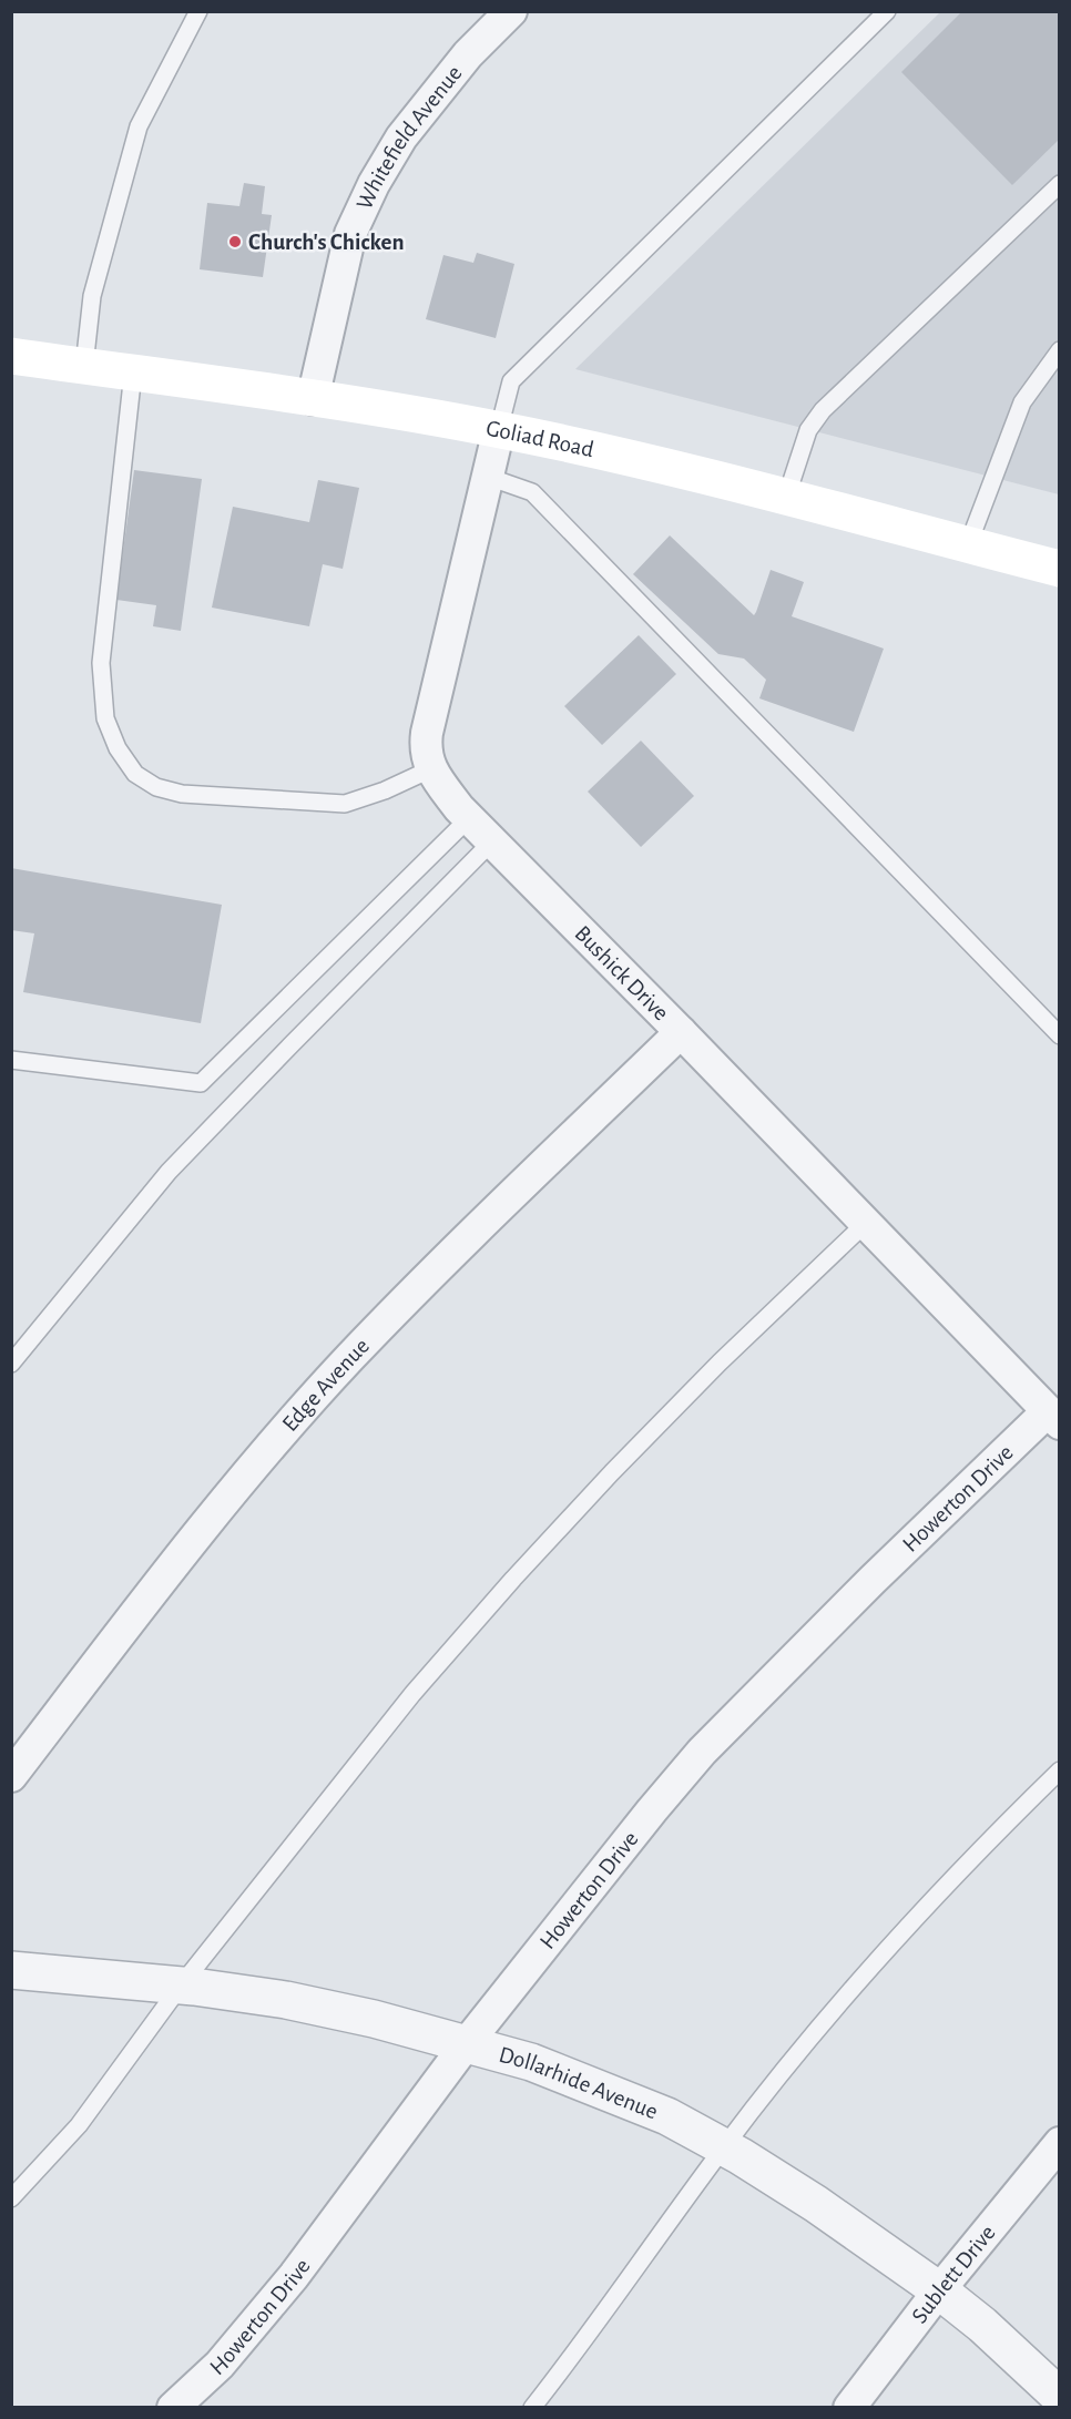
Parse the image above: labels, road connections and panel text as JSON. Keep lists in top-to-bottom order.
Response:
{
  "streets": {
    "main road": ["Goliad Road"],
    "street": [
      "Whitefield Avenue",
      "Bushick Drive",
      "Edge Avenue",
      "Howerton Drive",
      "Dollarhide Avenue",
      "Sublett Drive"
    ]
  },
  "crossings": [
    ["Whitefield Avenue", "Goliad Road"],
    ["Bushick Drive", "Edge Avenue"],
    ["Bushick Drive", "Howerton Drive"],
    ["Howerton Drive", "Dollarhide Avenue"],
    ["Dollarhide Avenue", "Sublett Drive"]
  ],
  "places": ["Church's Chicken"]
}
